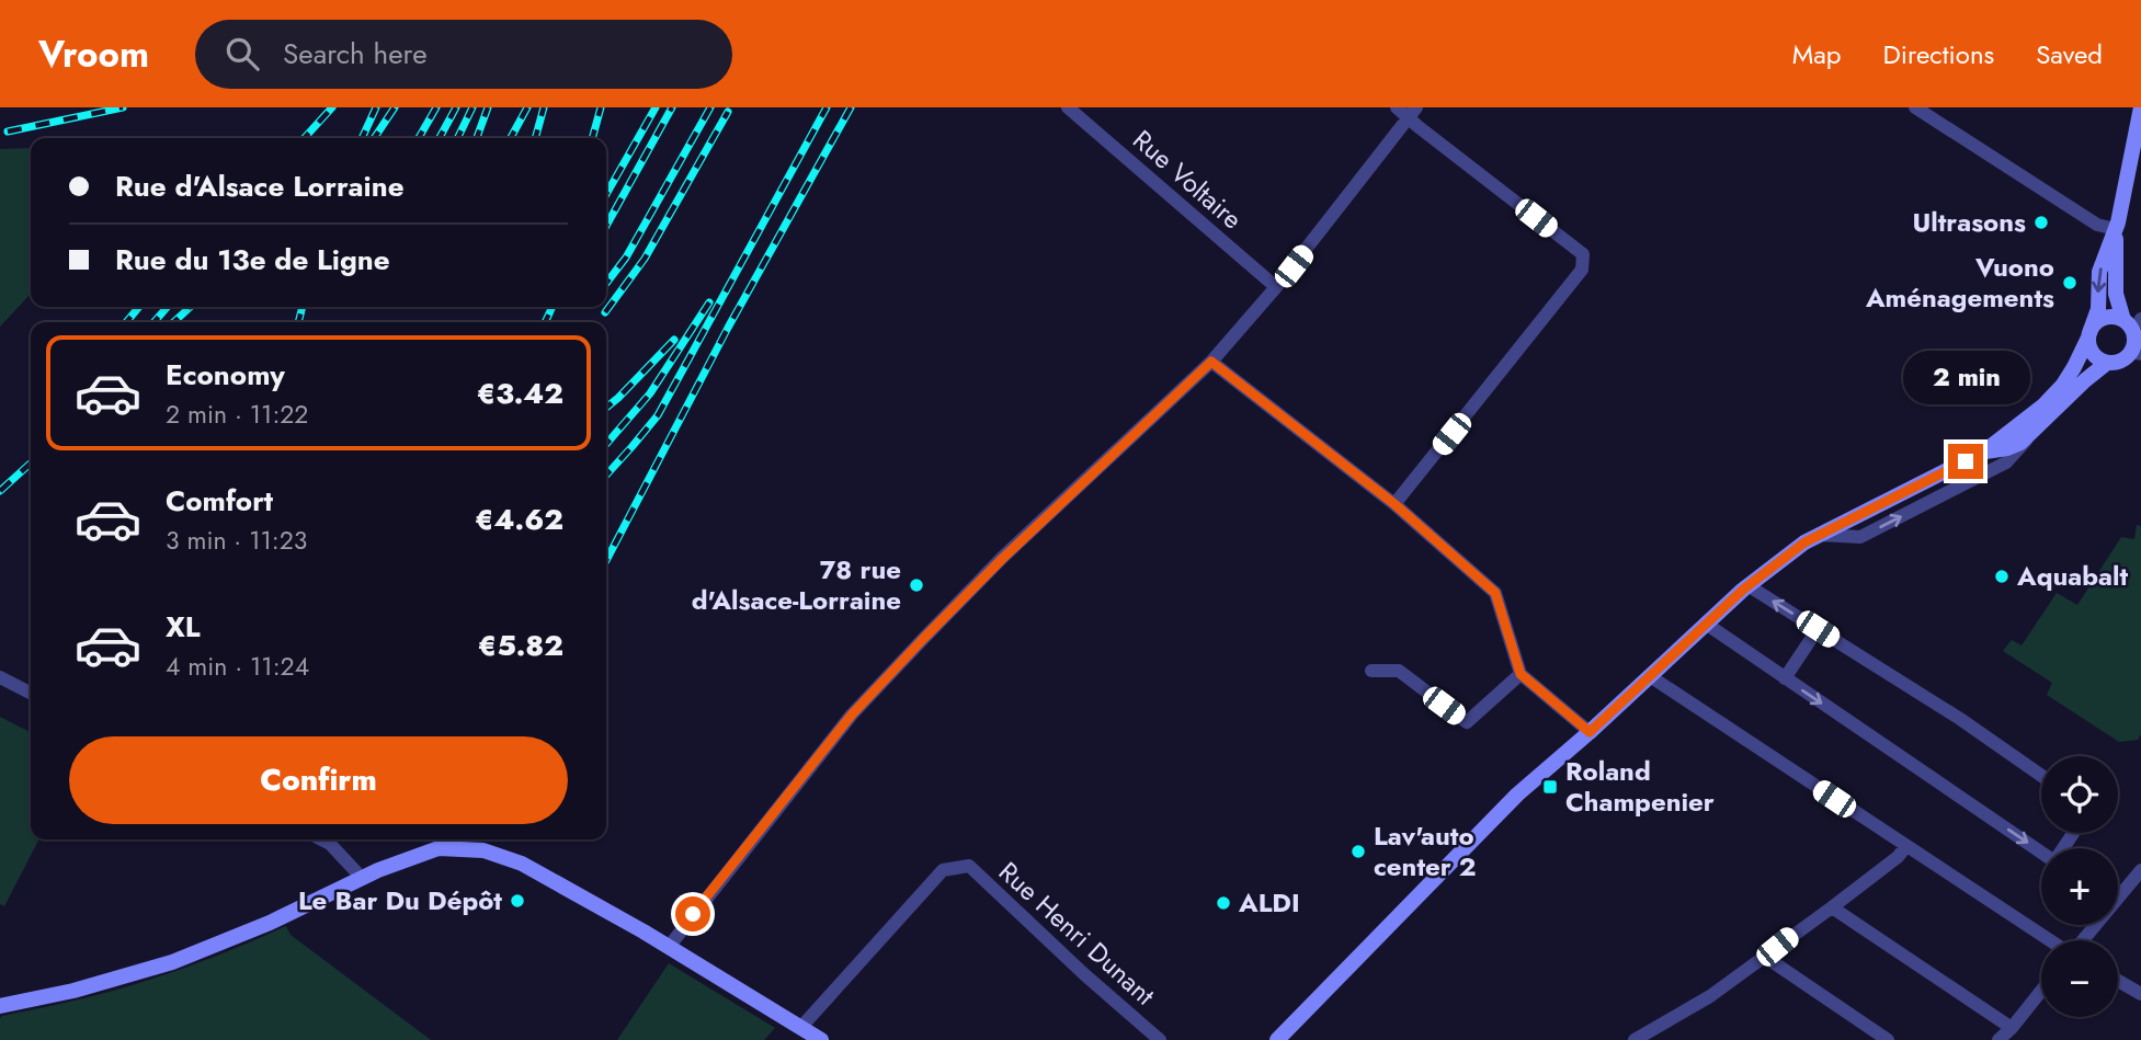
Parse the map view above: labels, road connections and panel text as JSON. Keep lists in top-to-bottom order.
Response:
{
  "streets": {
    "street": ["Rue Voltaire", "Rue Henri Dunant"]
  },
  "places": {
    "other": [
      "Ultrasons",
      "Vuono Aménagements",
      "Aquabalt",
      "78 rue d'Alsace-Lorraine",
      "Lav'auto center 2",
      "Le Bar Du Dépôt",
      "ALDI"
    ],
    "transit": ["Roland Champenier"]
  },
  "page": {
    "header": "Vroom",
    "search": "Search here",
    "nav": ["Map", "Directions", "Saved"],
    "banner": ["Rue d'Alsace Lorraine", "Rue du 13e de Ligne"],
    "list": [
      {
        "name": "Economy",
        "note": "2 min · 11:22",
        "value": "€3.42"
      },
      {
        "name": "Comfort",
        "note": "3 min · 11:23",
        "value": "€4.62"
      },
      {
        "name": "XL",
        "note": "4 min · 11:24",
        "value": "€5.82"
      }
    ],
    "bubble": "2 min",
    "buttons": "Confirm",
    "map_buttons": ["+", "−"]
  }
}
